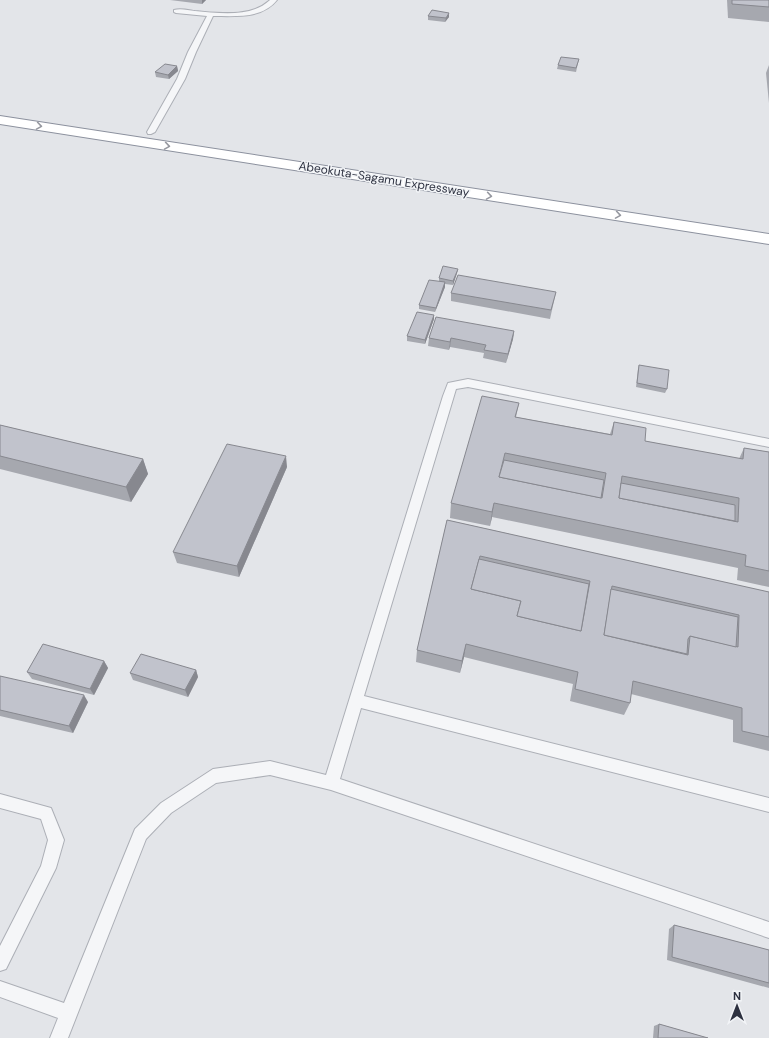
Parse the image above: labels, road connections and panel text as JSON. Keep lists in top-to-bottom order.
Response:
{
  "streets": {
    "highway": ["Abeokuta-Sagamu Expressway"]
  },
  "north": "top"
}
